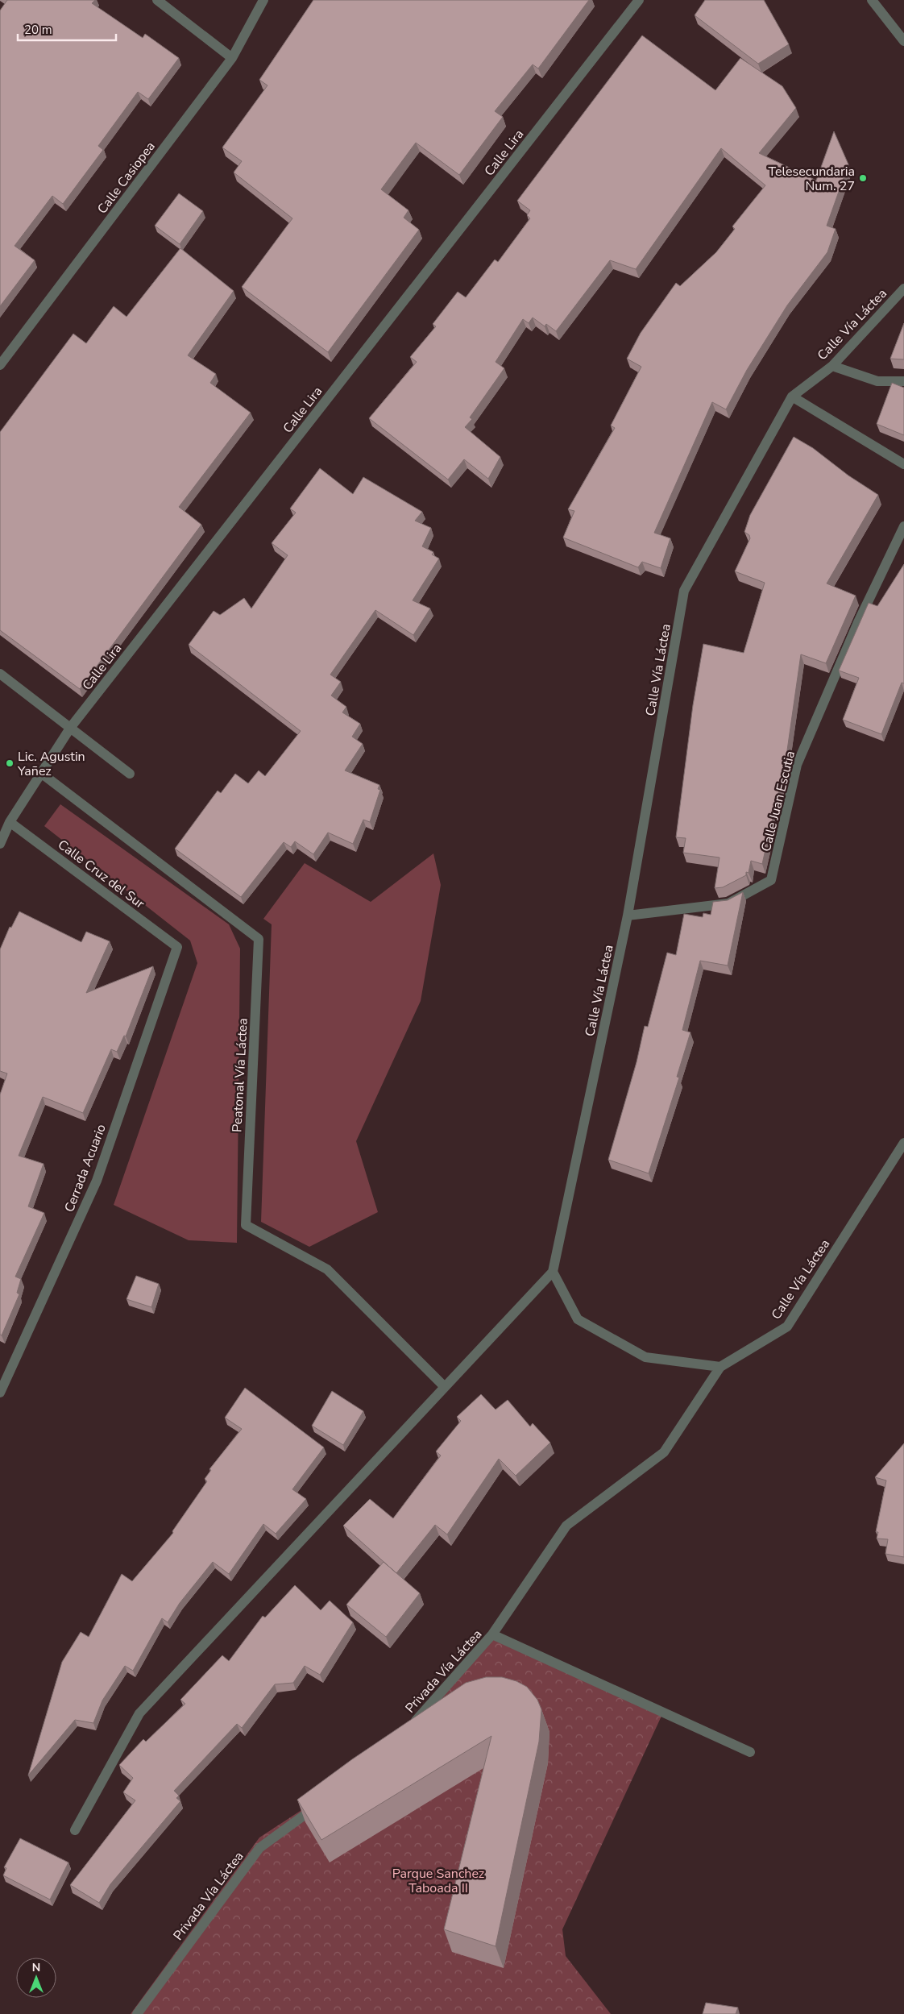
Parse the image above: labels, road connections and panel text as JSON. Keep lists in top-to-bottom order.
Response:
{
  "streets": {
    "street": [
      "Calle Lira",
      "Calle Casiopea",
      "Calle Vía Láctea",
      "Calle Juan Escutia",
      "Calle Cruz del Sur",
      "Peatonal Vía Láctea",
      "Cerrada Acuario",
      "Privada Vía Láctea"
    ]
  },
  "crossings": [
    ["Calle Lira", "Calle Cruz del Sur"],
    ["Calle Lira", "Peatonal Vía Láctea"],
    ["Calle Vía Láctea", "Calle Juan Escutia"],
    ["Calle Vía Láctea", "Privada Vía Láctea"],
    ["Calle Cruz del Sur", "Cerrada Acuario"]
  ],
  "parks": ["Parque Sanchez Taboada II"],
  "places": ["Telesecundaria Num. 27", "Lic. Agustin Yañez"],
  "scale_bar": "20 m",
  "north": "top"
}
